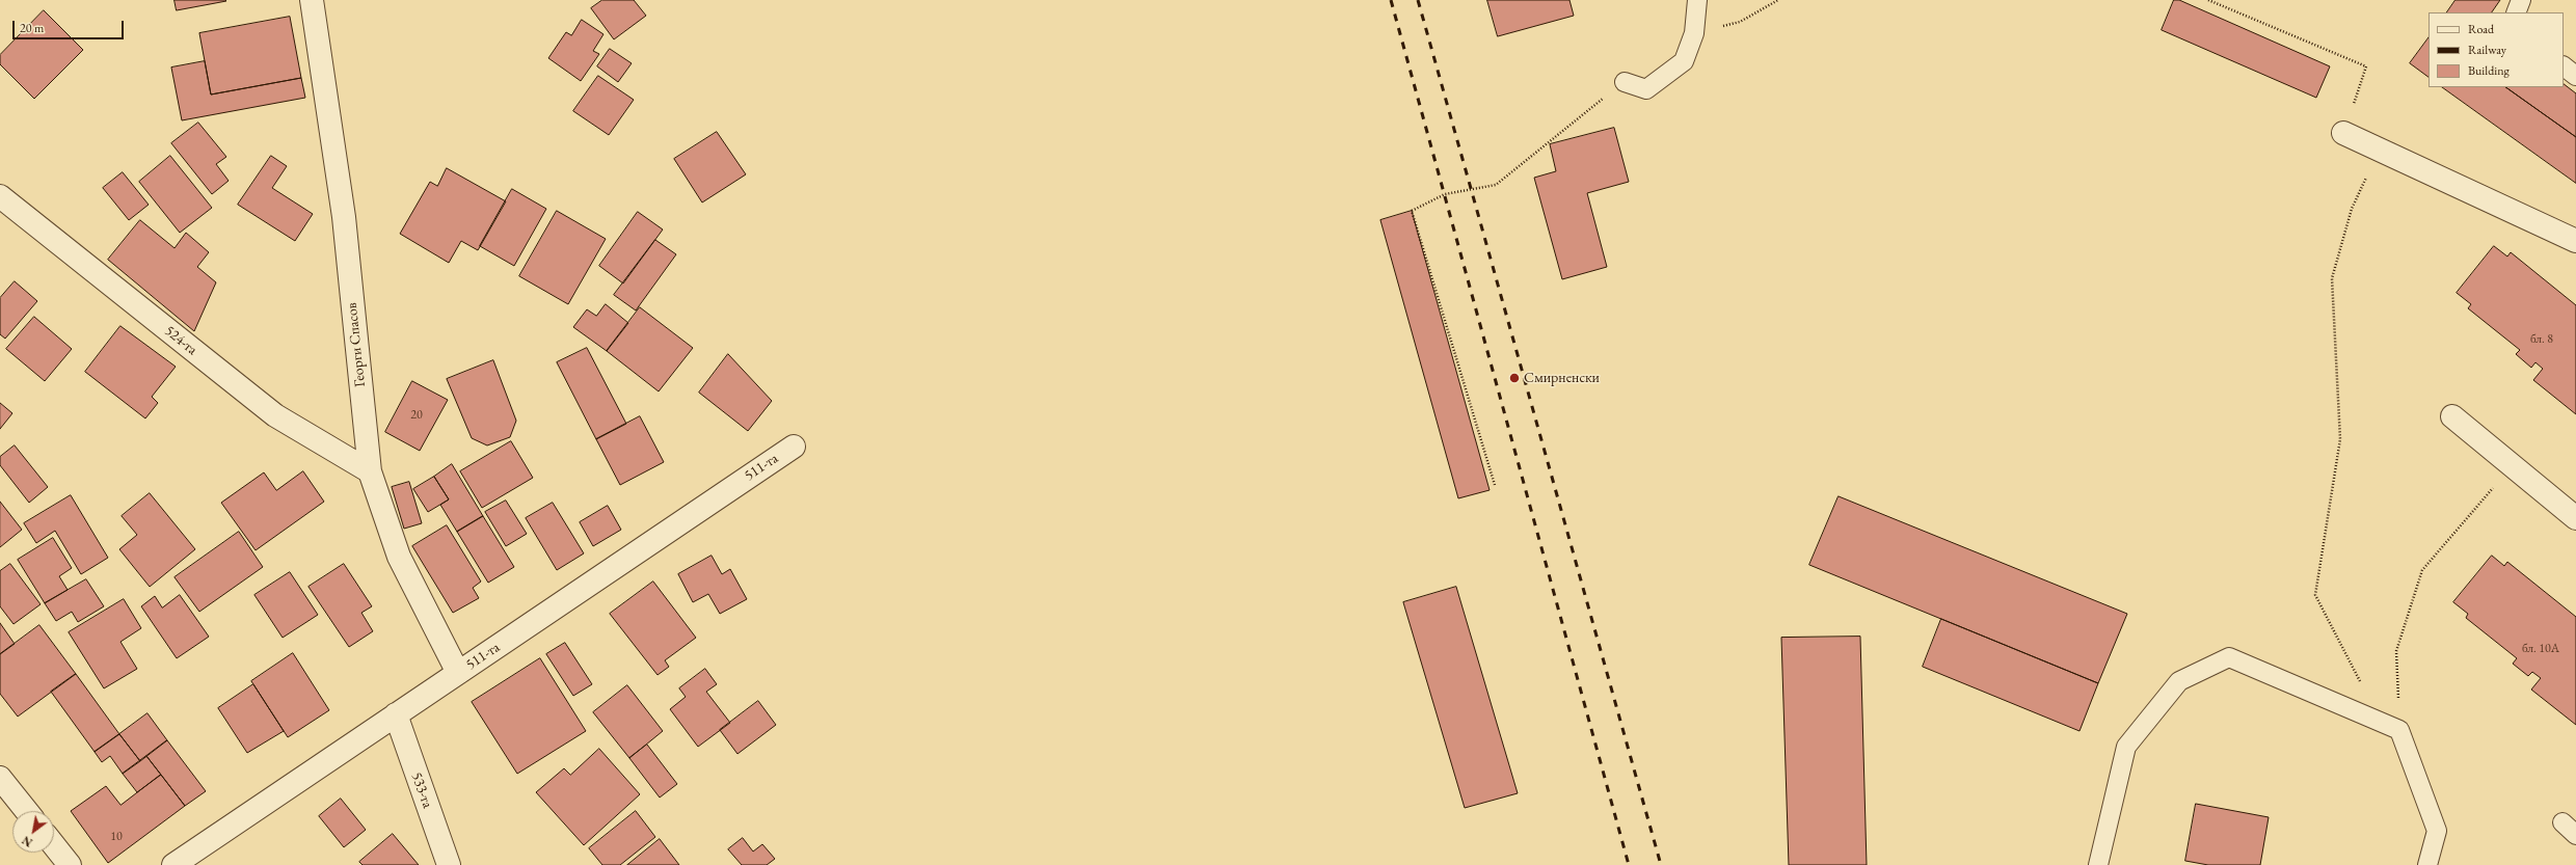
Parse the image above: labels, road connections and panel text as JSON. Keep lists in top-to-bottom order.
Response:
{
  "streets": {
    "street": [
      "524-та",
      "Георги Спасов",
      "511-та",
      "533-та"
    ]
  },
  "crossings": [
    ["524-та", "Георги Спасов"],
    ["Георги Спасов", "511-та"],
    ["511-та", "533-та"]
  ],
  "places": ["Смирненски"],
  "house_numbers": [
    "бл. 8",
    "20",
    "бл. 10А",
    "10"
  ],
  "legend": ["Road", "Railway", "Building"],
  "scale_bar": "20 m",
  "north": "bottom left"
}
